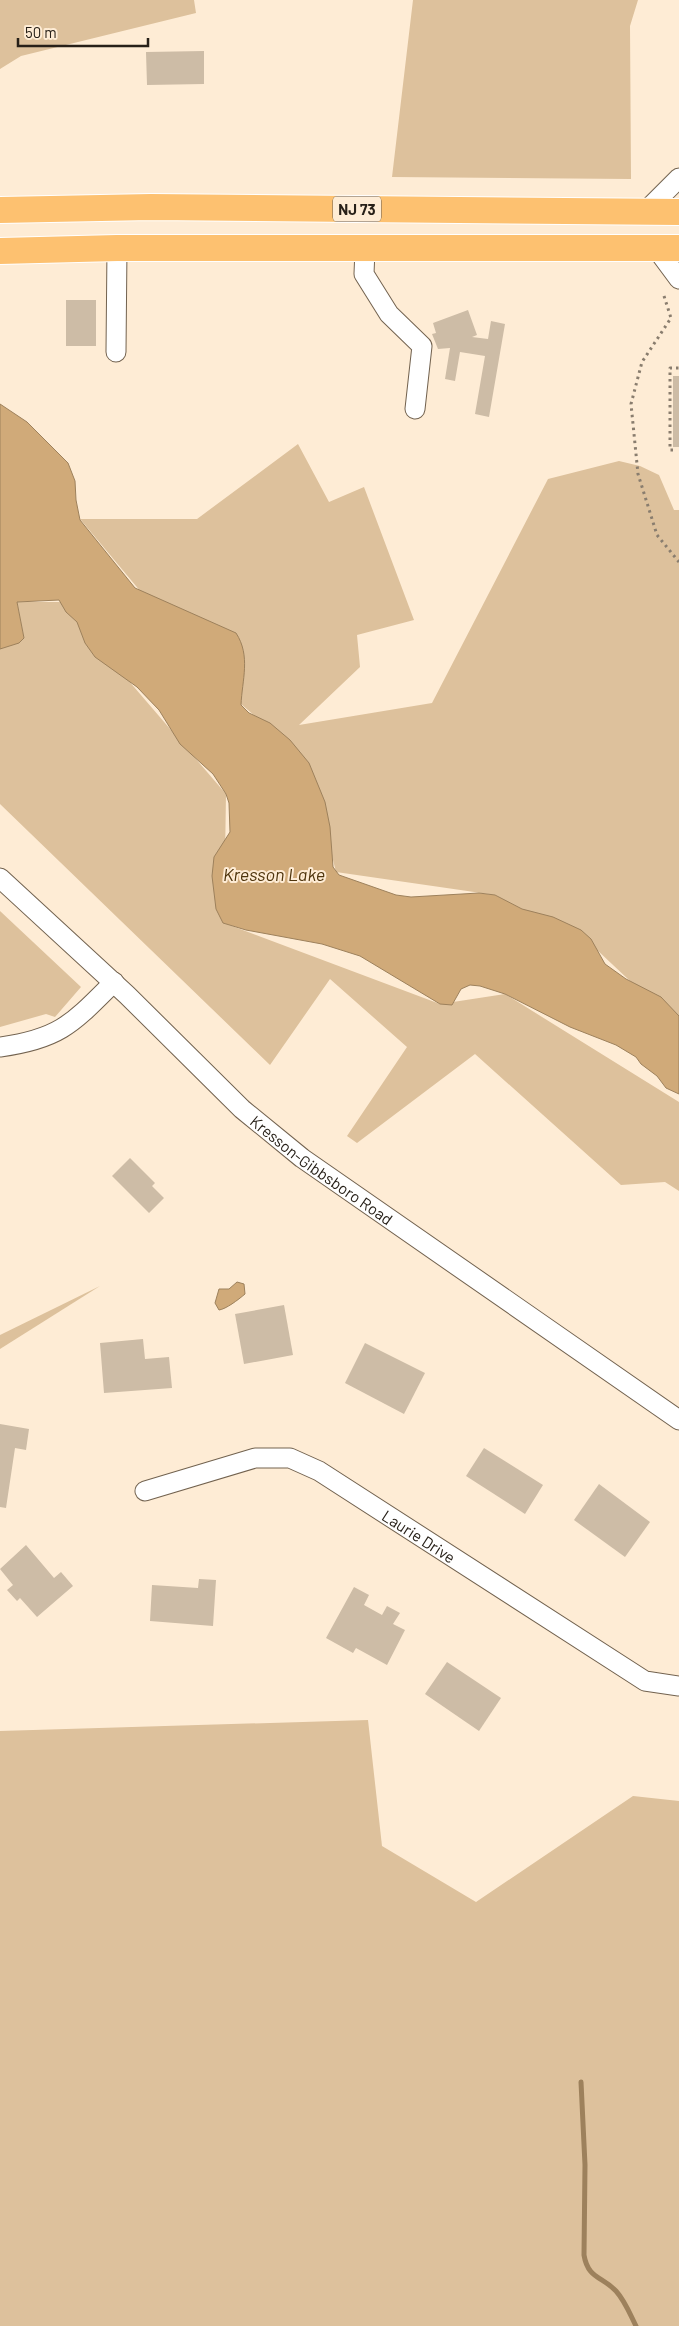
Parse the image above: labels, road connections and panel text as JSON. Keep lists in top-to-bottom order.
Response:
{
  "streets": {
    "highway": ["NJ 73"],
    "street": ["Kresson-Gibbsboro Road", "Laurie Drive"]
  },
  "water": ["Kresson Lake"],
  "scale_bar": "50 m"
}
